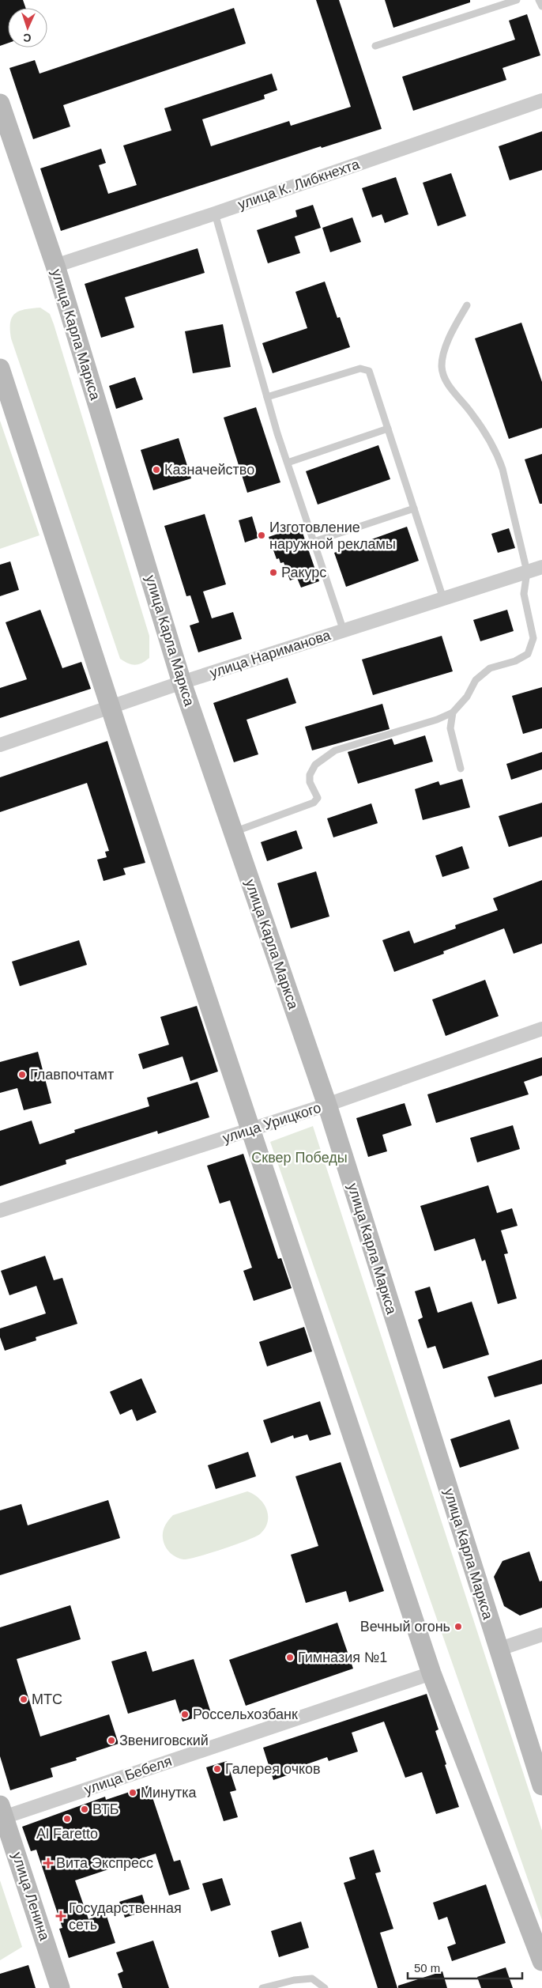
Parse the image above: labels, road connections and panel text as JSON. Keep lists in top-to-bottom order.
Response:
{
  "streets": {
    "main road": ["улица Карла Маркса", "улица Ленина"],
    "street": [
      "улица К. Либкнехта",
      "улица Нариманова",
      "улица Урицкого",
      "улица Бебеля"
    ]
  },
  "crossings": [
    ["улица К. Либкнехта", "улица Карла Маркса"],
    ["улица Карла Маркса", "улица Нариманова"],
    ["улица Карла Маркса", "улица Урицкого"],
    ["улица Бебеля", "улица Ленина"]
  ],
  "parks": ["Сквер Победы"],
  "places": {
    "other": [
      "Казначейство",
      "Изготовление наружной рекламы",
      "Ракурс",
      "Главпочтамт",
      "Вечный огонь",
      "Гимназия №1",
      "МТС",
      "Россельхозбанк",
      "Звениговский",
      "Галерея очков",
      "Минутка",
      "ВТБ",
      "Al Faretto"
    ],
    "health": ["Вита Экспресс", "Государственная сеть"]
  },
  "scale_bar": "50 m",
  "north": "bottom"
}
